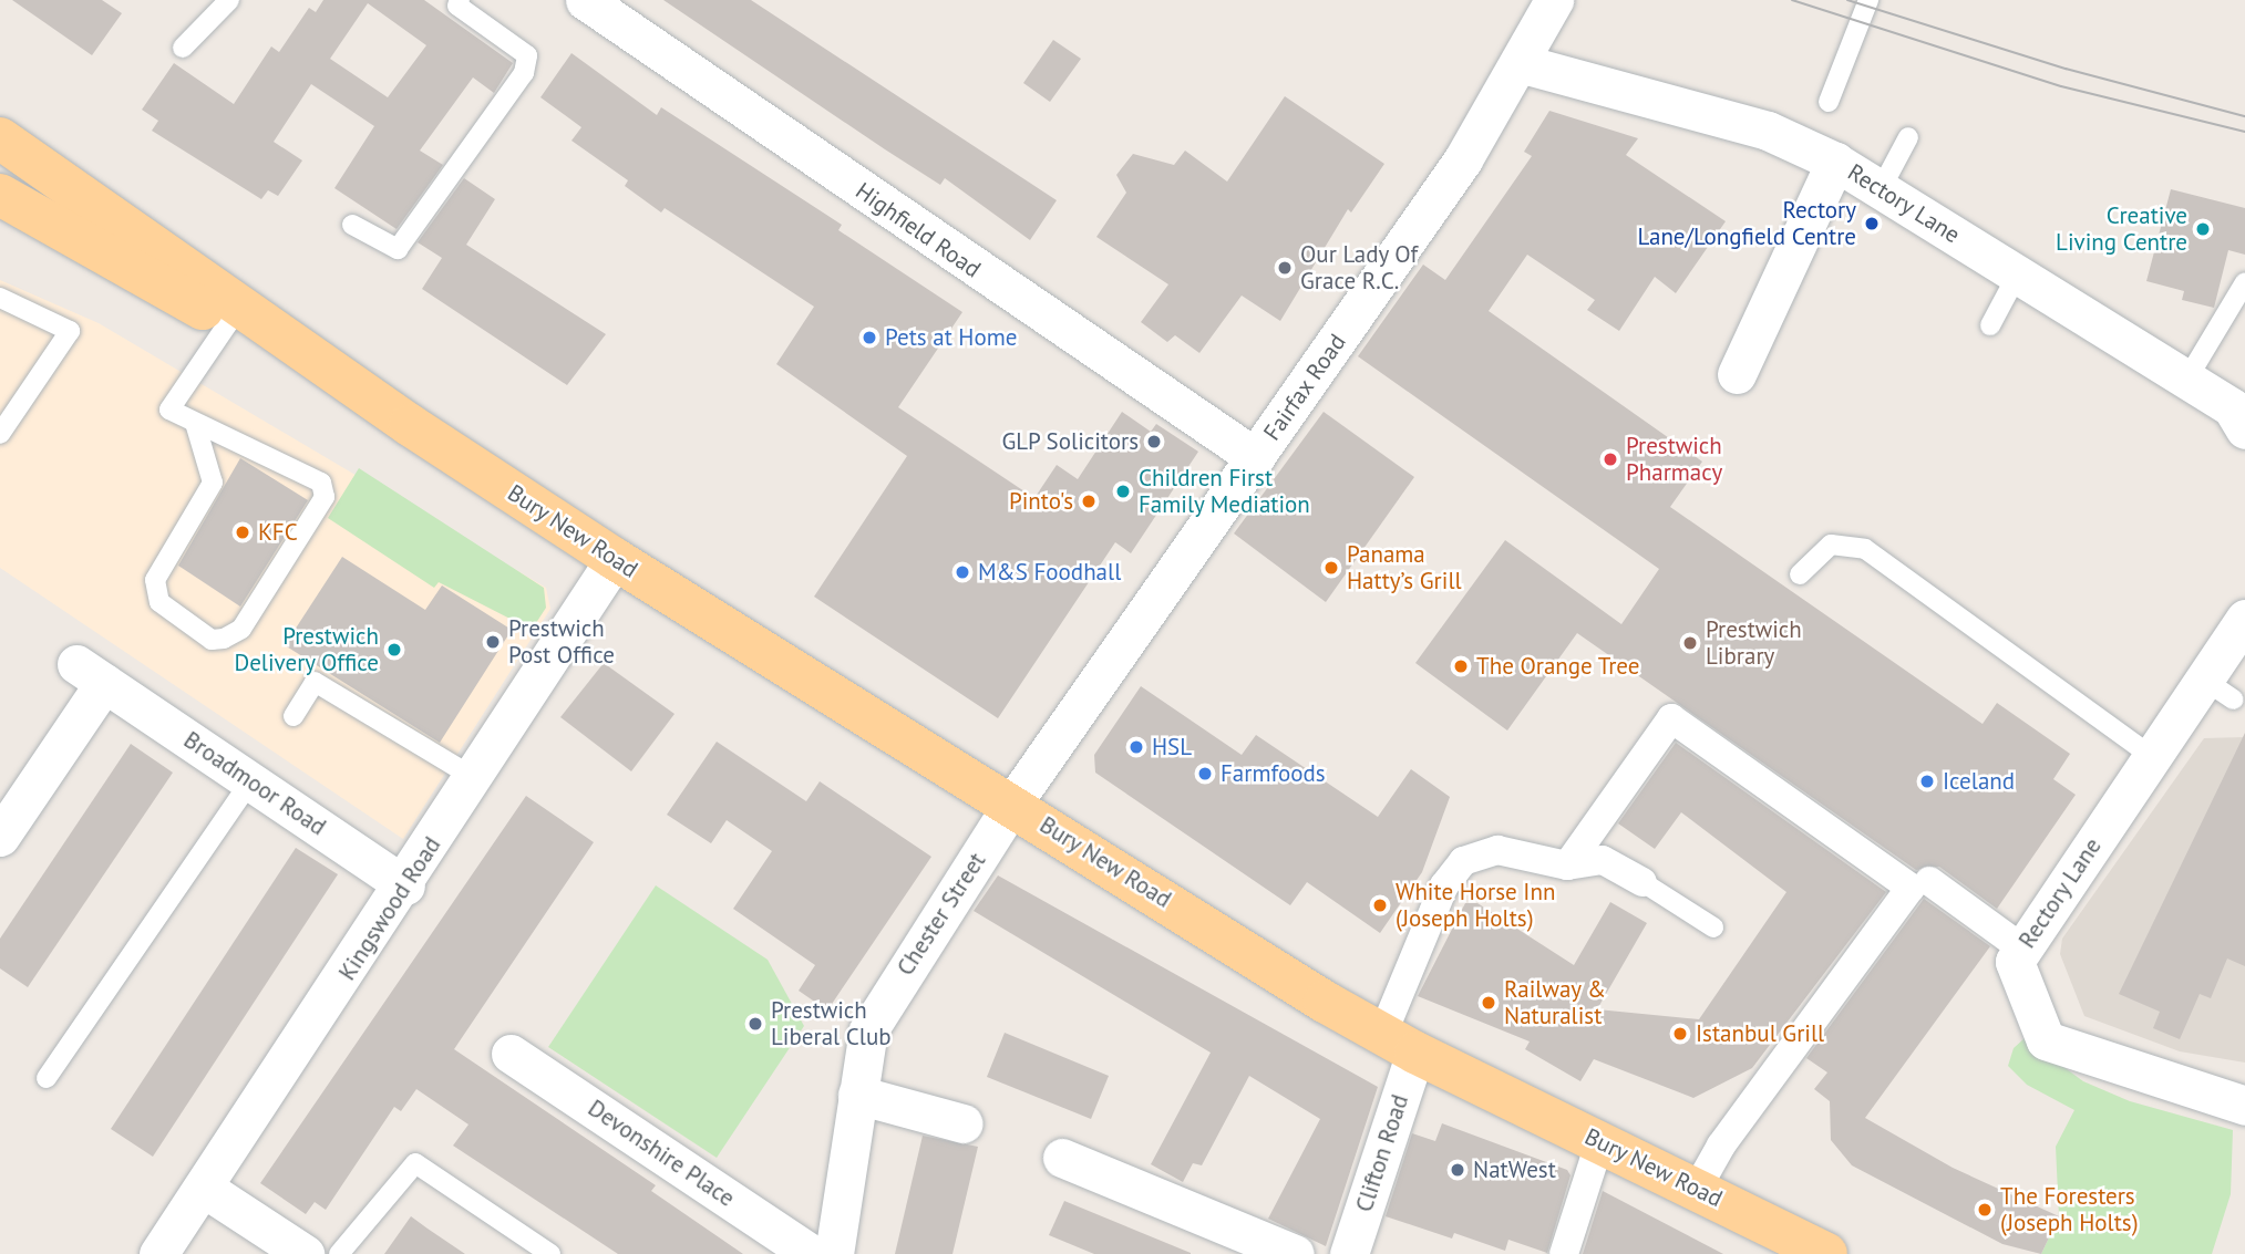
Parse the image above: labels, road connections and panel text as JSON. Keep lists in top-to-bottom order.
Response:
{
  "streets": {
    "highway": ["Bury New Road"],
    "street": [
      "Rectory Lane",
      "Highfield Road",
      "Fairfax Road",
      "Broadmoor Road",
      "Kingswood Road",
      "Chester Street",
      "Devonshire Place",
      "Clifton Road"
    ]
  },
  "crossings": [
    ["Rectory Lane", "Fairfax Road"],
    ["Highfield Road", "Fairfax Road"],
    ["Fairfax Road", "Bury New Road"],
    ["Fairfax Road", "Chester Street"],
    ["Bury New Road", "Kingswood Road"],
    ["Bury New Road", "Chester Street"],
    ["Bury New Road", "Clifton Road"],
    ["Broadmoor Road", "Kingswood Road"]
  ],
  "places": [
    "Rectory Lane/Longfield Centre",
    "Creative Living Centre",
    "Our Lady Of Grace R.C.",
    "Pets at Home",
    "GLP Solicitors",
    "Prestwich Pharmacy",
    "Children First Family Mediation",
    "Pinto's",
    "KFC",
    "Panama Hatty’s Grill",
    "M&S Foodhall",
    "Prestwich Post Office",
    "Prestwich Library",
    "Prestwich Delivery Office",
    "The Orange Tree",
    "HSL",
    "Farmfoods",
    "Iceland",
    "White Horse Inn (Joseph Holts)",
    "Railway & Naturalist",
    "Prestwich Liberal Club",
    "Istanbul Grill",
    "NatWest",
    "The Foresters (Joseph Holts)"
  ]
}
